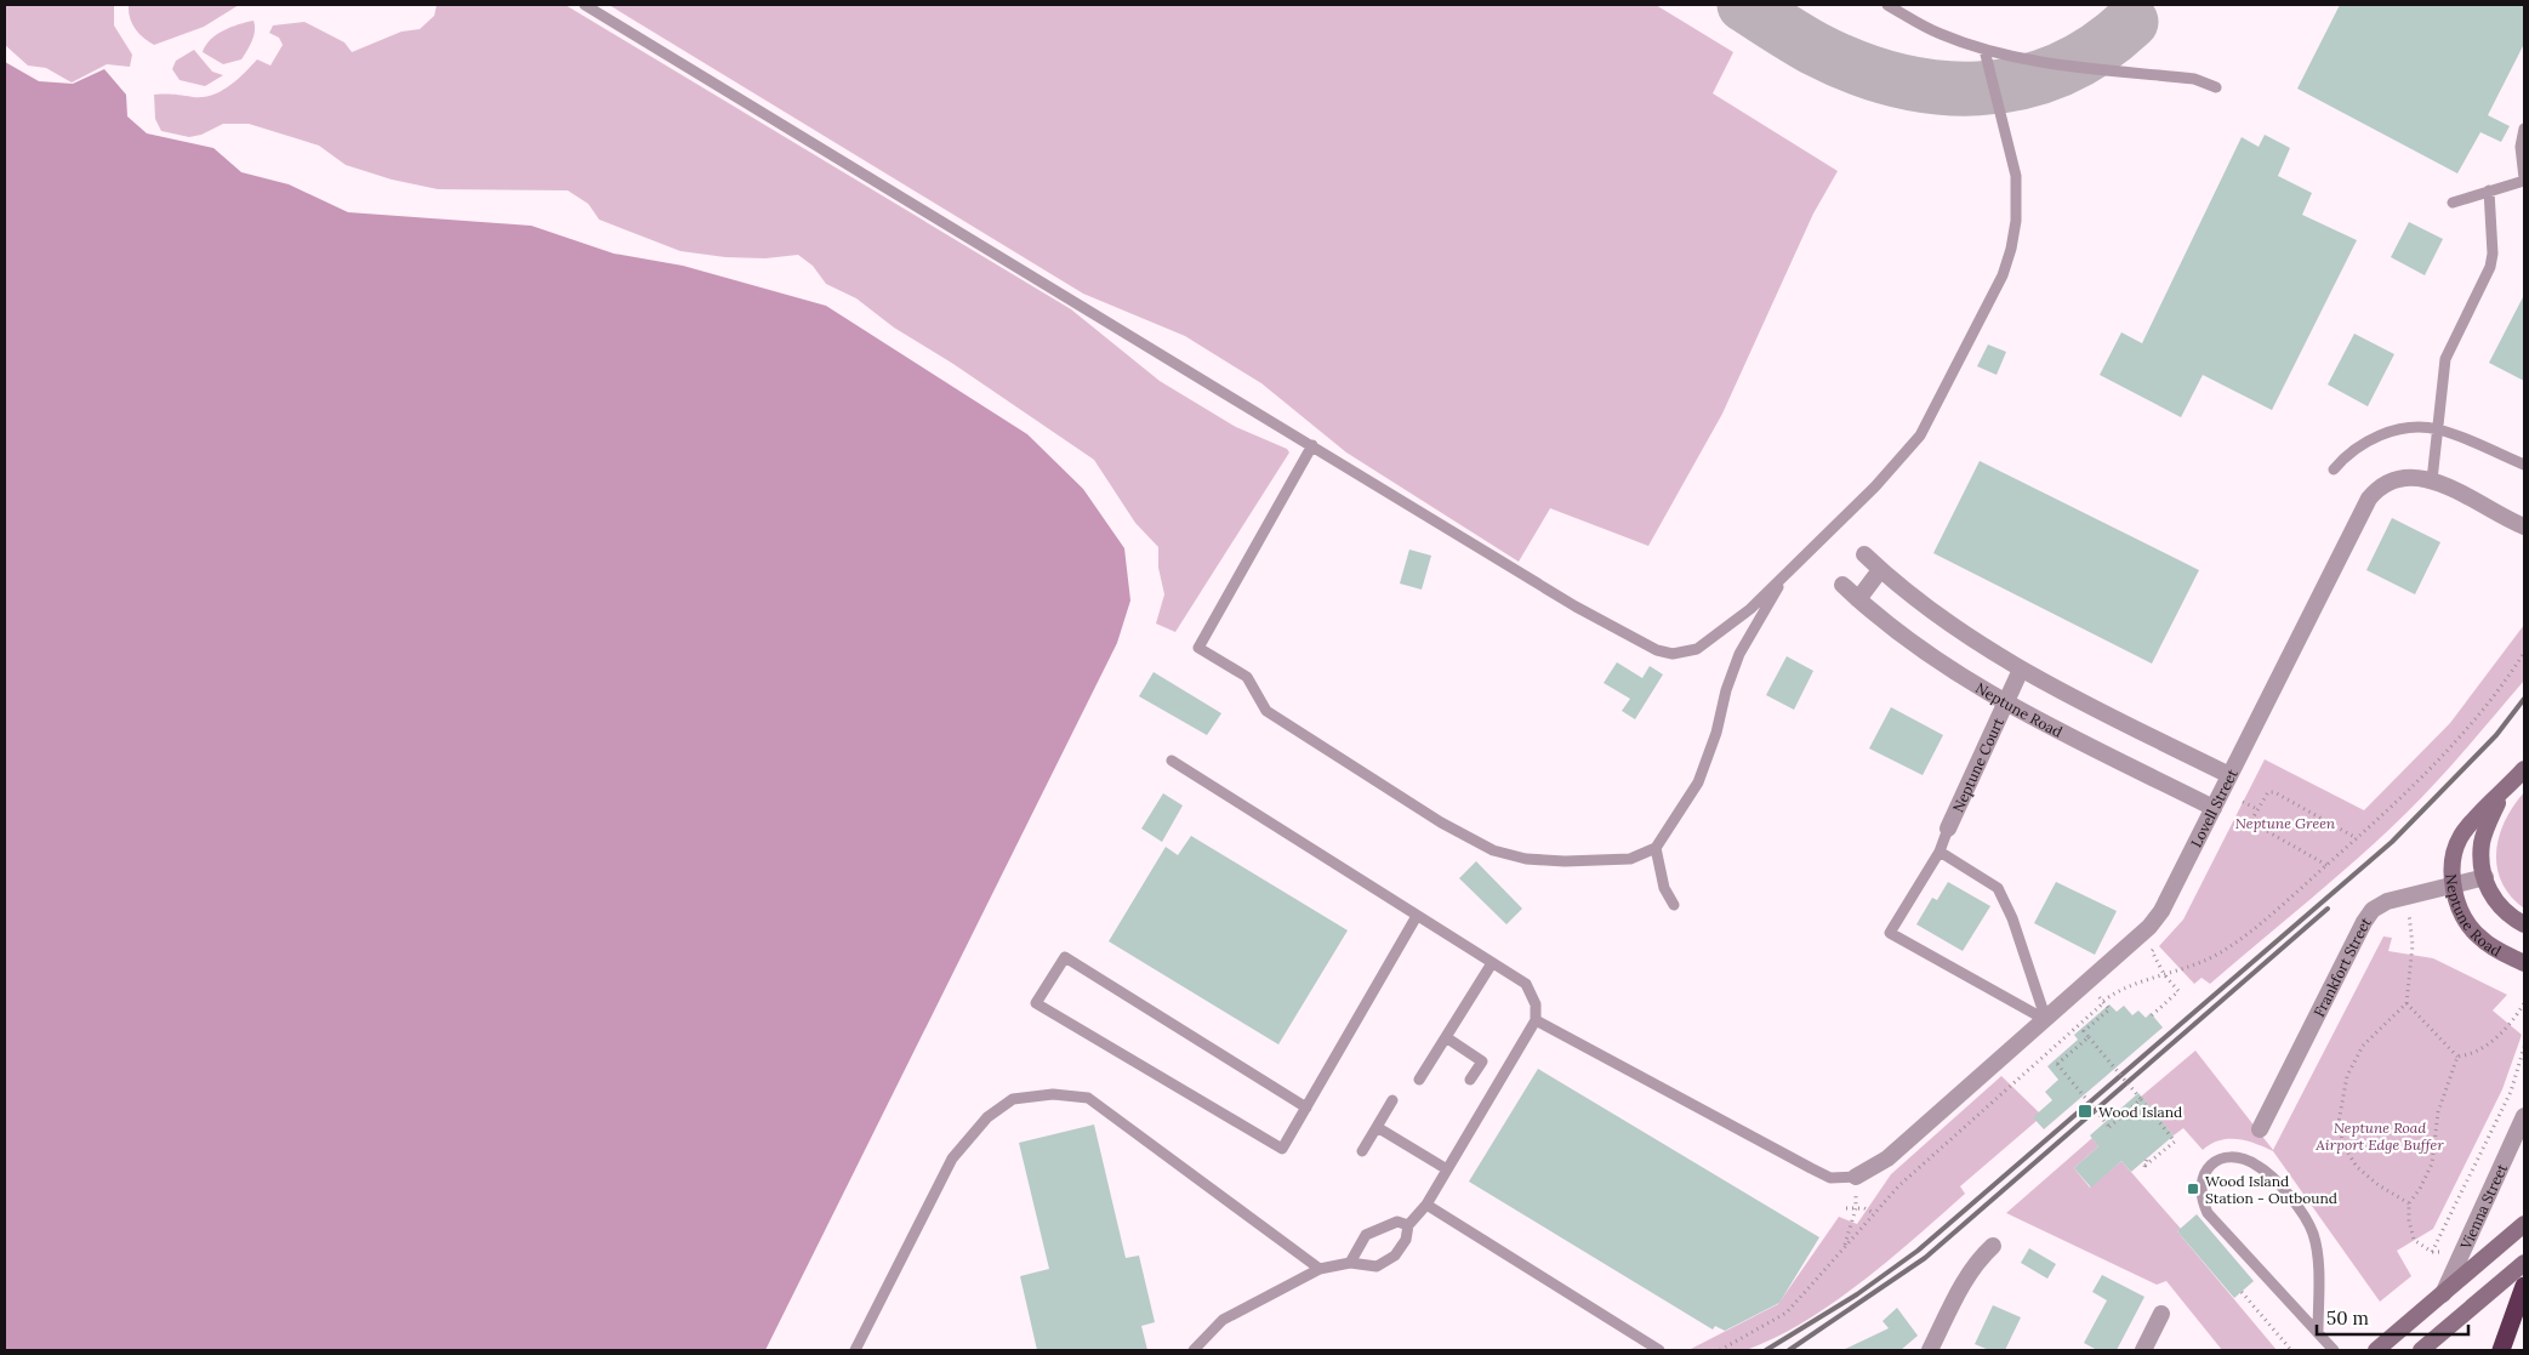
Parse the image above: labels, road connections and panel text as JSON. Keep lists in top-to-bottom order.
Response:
{
  "streets": {
    "main road": ["Neptune Road"],
    "street": [
      "Neptune Court",
      "Lovell Street",
      "Frankfort Street",
      "Vienna Street"
    ]
  },
  "crossings": [
    ["Neptune Road", "Neptune Court"],
    ["Neptune Road", "Lovell Street"],
    ["Neptune Road", "Frankfort Street"]
  ],
  "parks": ["Neptune Green", "Neptune Road Airport Edge Buffer"],
  "places": {
    "transit": ["Wood Island", "Wood Island Station - Outbound"]
  },
  "scale_bar": "50 m"
}
